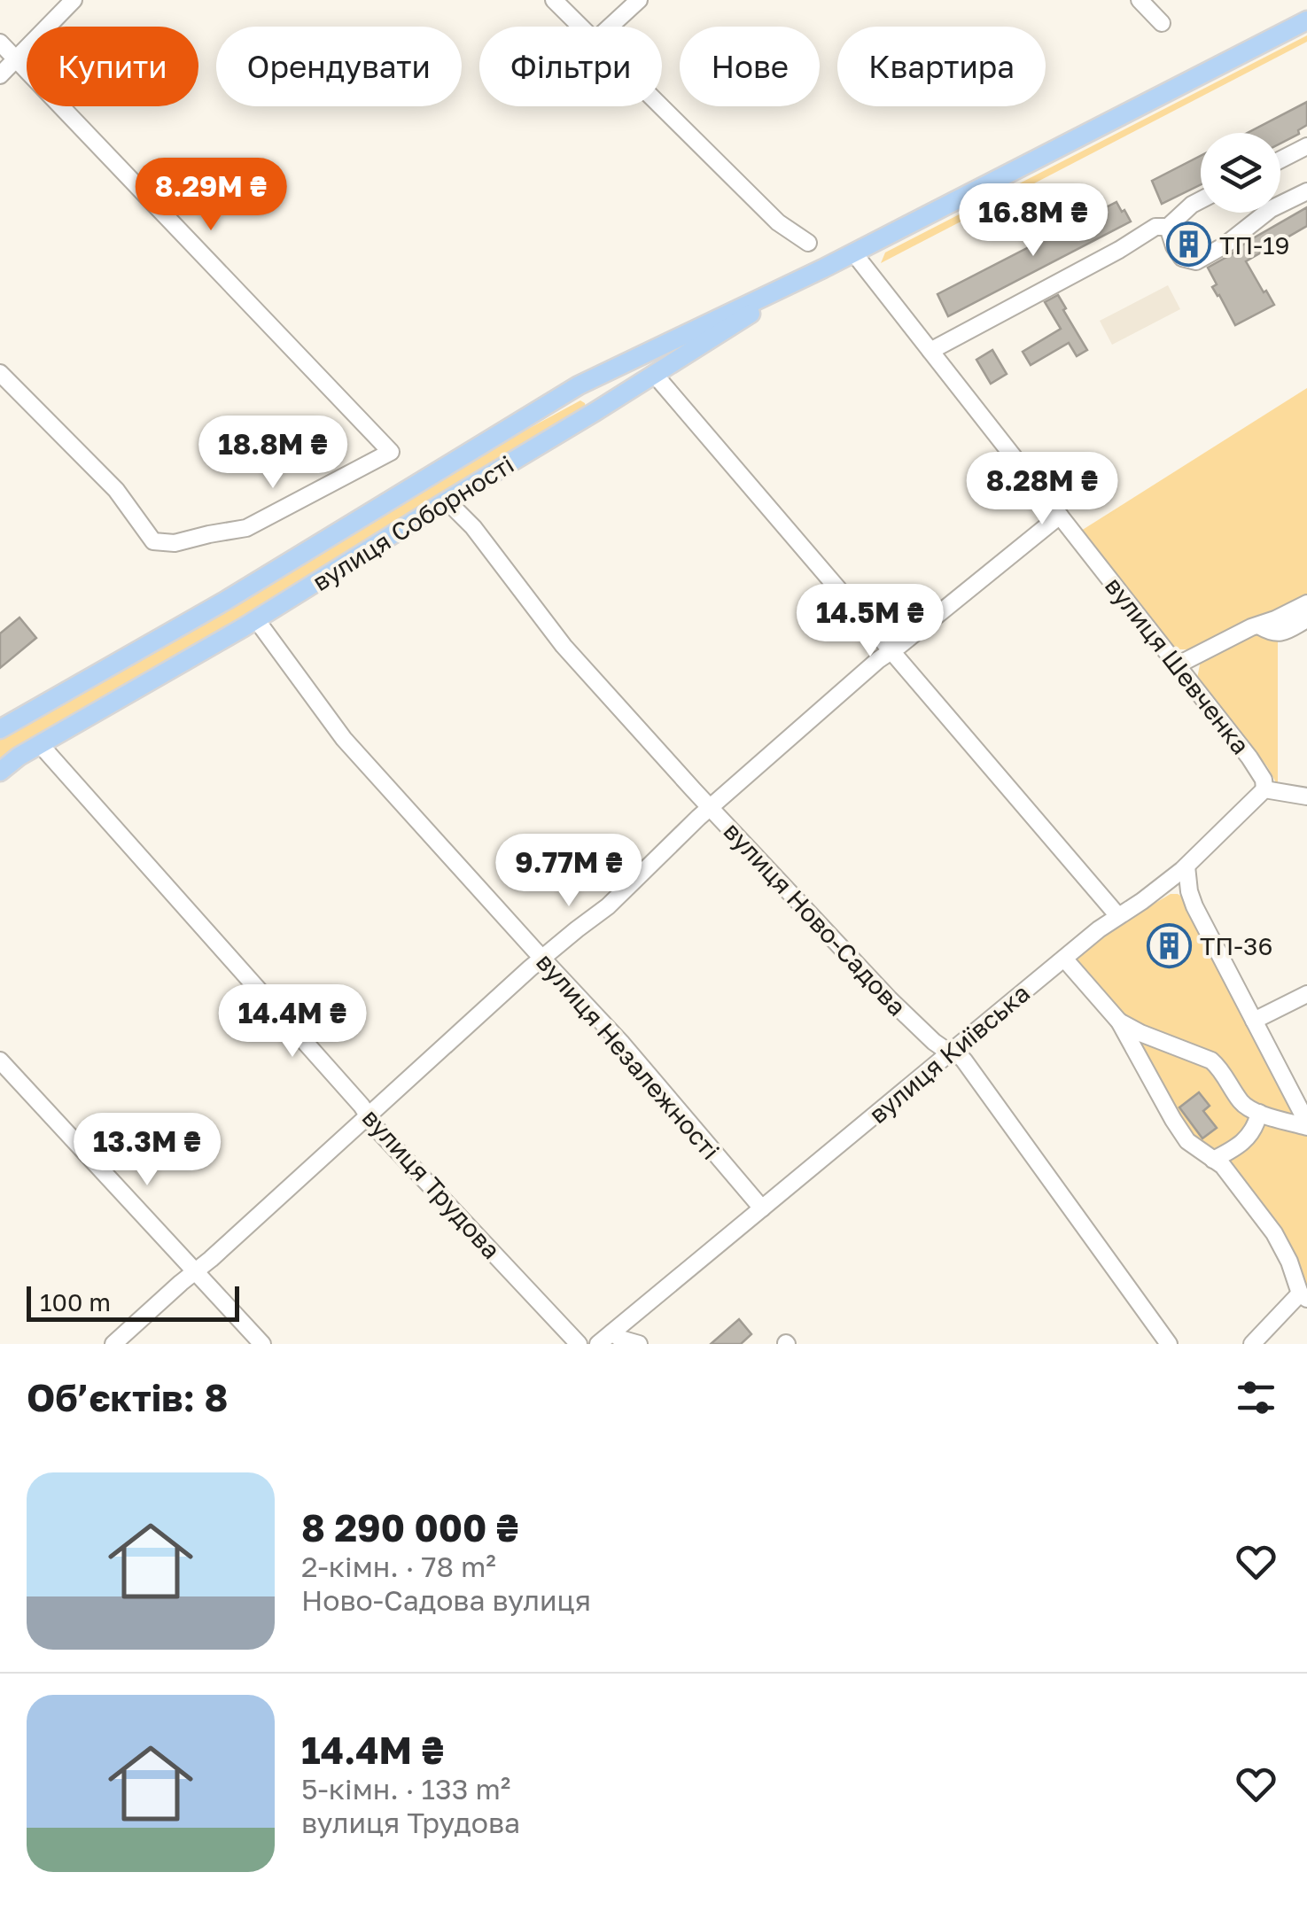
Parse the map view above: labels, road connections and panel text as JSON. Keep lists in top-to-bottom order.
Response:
{
  "streets": {
    "main road": ["вулиця Соборності"],
    "street": [
      "вулиця Шевченка",
      "вулиця Ново-Садова",
      "вулиця Київська",
      "вулиця Незалежності",
      "вулиця Трудова"
    ]
  },
  "crossings": [
    ["вулиця Соборності", "вулиця Шевченка"],
    ["вулиця Соборності", "вулиця Ново-Садова"],
    ["вулиця Соборності", "вулиця Незалежності"],
    ["вулиця Соборності", "вулиця Трудова"],
    ["вулиця Шевченка", "вулиця Київська"],
    ["вулиця Ново-Садова", "вулиця Київська"],
    ["вулиця Київська", "вулиця Незалежності"]
  ],
  "places": {
    "building": ["ТП-19", "ТП-36"]
  },
  "scale_bar": "100 m",
  "page": {
    "chip": [
      "Купити",
      "Орендувати",
      "Фільтри",
      "Нове",
      "Квартира"
    ],
    "price": [
      "8.29M ₴",
      "16.8M ₴",
      "18.8M ₴",
      "8.28M ₴",
      "14.5M ₴",
      "9.77M ₴",
      "14.4M ₴",
      "13.3M ₴"
    ],
    "scale": "100 m",
    "heading": "Об’єктів: 8",
    "list": [
      {
        "name": "8 290 000 ₴",
        "note": "2-кімн. · 78 m² · Ново-Садова вулиця"
      },
      {
        "name": "14.4M ₴",
        "note": "5-кімн. · 133 m² · вулиця Трудова"
      }
    ]
  }
}
